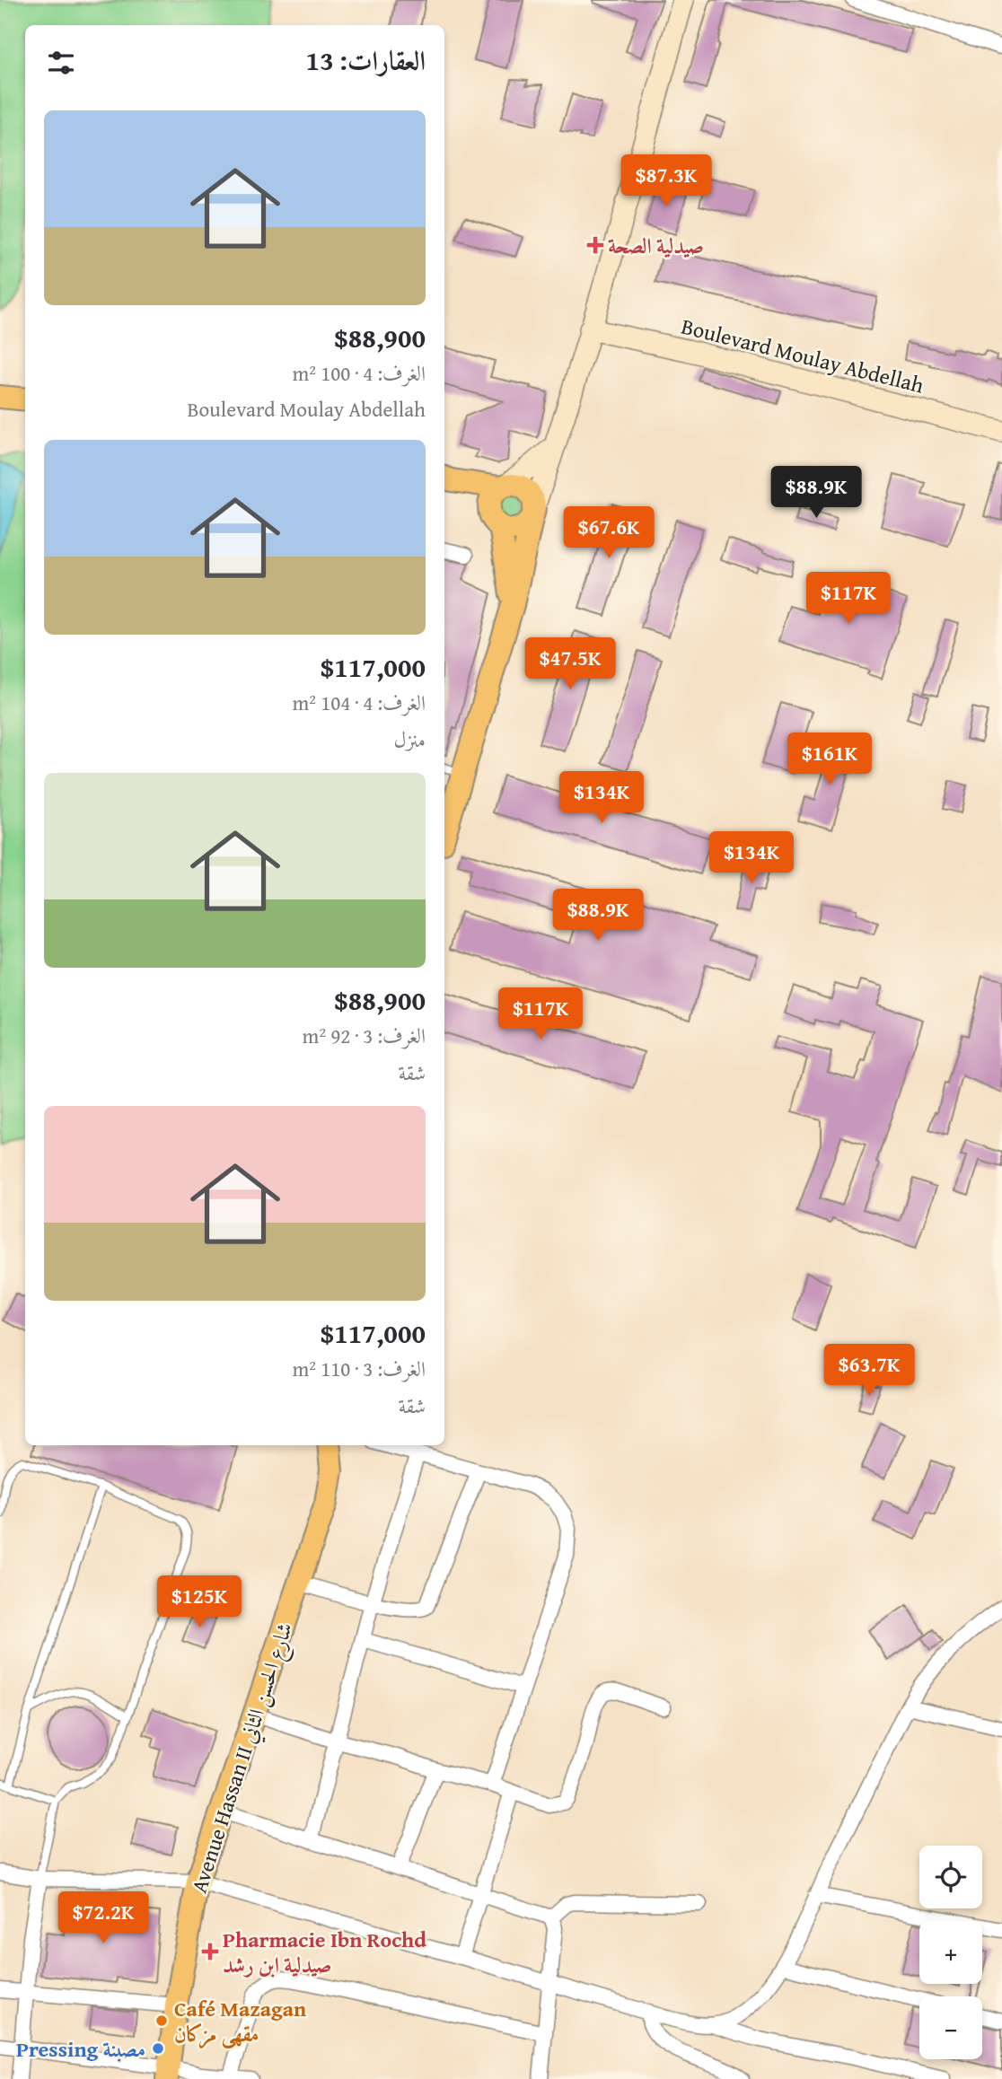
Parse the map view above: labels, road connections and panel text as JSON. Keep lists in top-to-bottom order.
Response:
{
  "streets": {
    "main road": ["Boulevard Moulay Abdellah", "Avenue Hassan II شارع الحسن الثاني"]
  },
  "places": {
    "health": ["صيدلية الصحة", "Pharmacie Ibn Rochd صيدلية ابن رشد"],
    "other": ["Café Mazagan مقهى مزكان", "Pressing مصبنة"]
  },
  "page": {
    "heading": "العقارات: 13",
    "list": [
      {
        "name": "$88,900",
        "note": "الغرف: 4 · 100 m² · Boulevard Moulay Abdellah"
      },
      {
        "name": "$117,000",
        "note": "الغرف: 4 · 104 m² · منزل"
      },
      {
        "name": "$88,900",
        "note": "الغرف: 3 · 92 m² · شقة"
      },
      {
        "name": "$117,000",
        "note": "الغرف: 3 · 110 m² · شقة"
      }
    ],
    "price": [
      "$87.3K",
      "$88.9K",
      "$67.6K",
      "$117K",
      "$47.5K",
      "$161K",
      "$134K",
      "$134K",
      "$88.9K",
      "$117K",
      "$63.7K",
      "$125K",
      "$72.2K"
    ],
    "map_buttons": ["+", "−"]
  }
}
